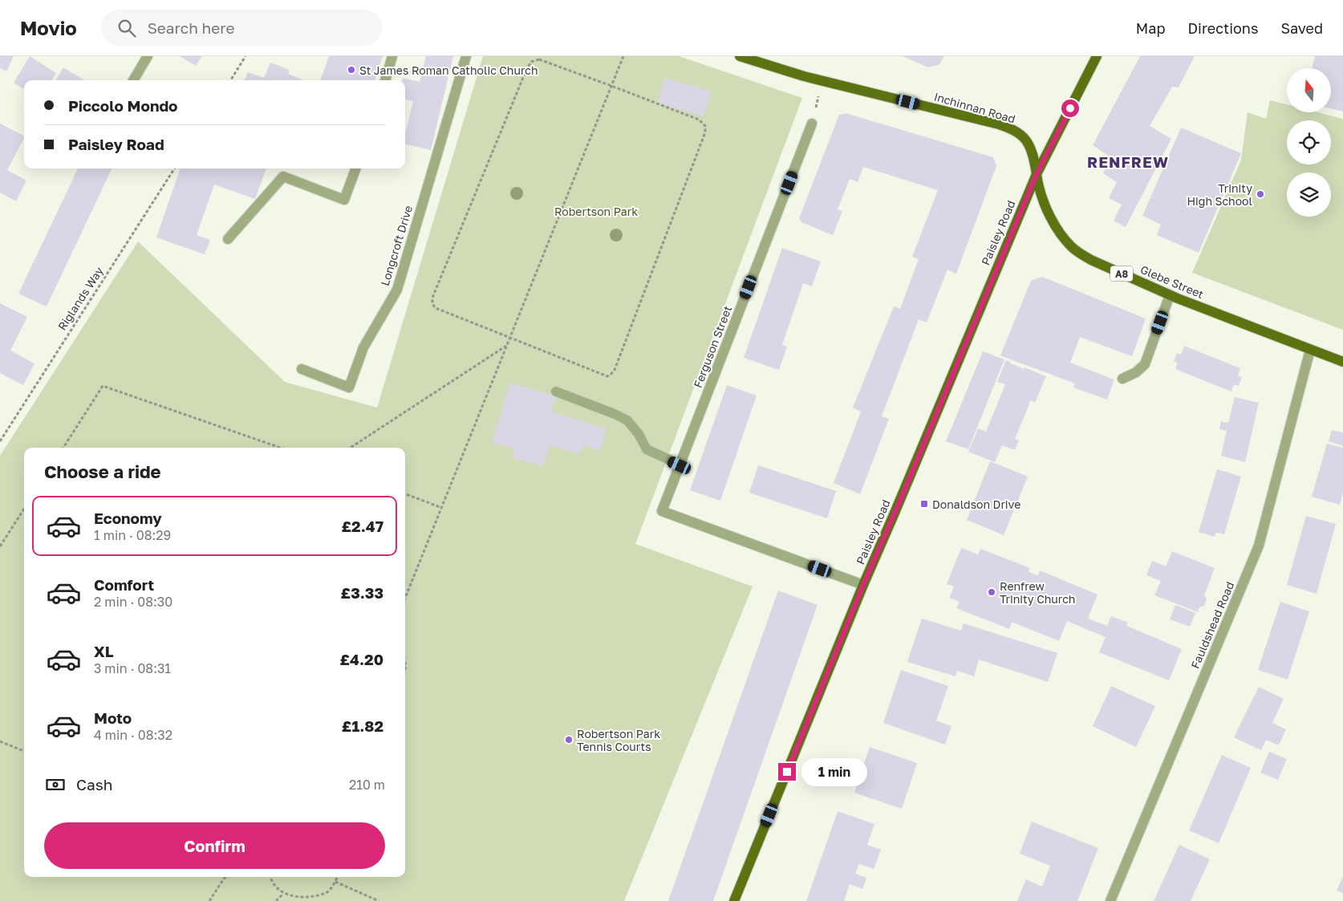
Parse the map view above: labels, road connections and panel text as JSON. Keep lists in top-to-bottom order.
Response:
{
  "streets": {
    "main road": [
      "Inchinnan Road",
      "Paisley Road",
      "A8",
      "Glebe Street"
    ],
    "street": ["Longcroft Drive", "Ferguson Street", "Fauldshead Road"],
    "path": ["Riglands Way"]
  },
  "crossings": [
    ["Inchinnan Road", "Paisley Road"],
    ["Inchinnan Road", "Glebe Street"],
    ["Paisley Road", "Glebe Street"],
    ["Paisley Road", "Ferguson Street"],
    ["Glebe Street", "Fauldshead Road"]
  ],
  "districts": ["RENFREW"],
  "parks": ["Robertson Park"],
  "places": {
    "other": [
      "St James Roman Catholic Church",
      "Trinity High School",
      "Renfrew Trinity Church",
      "Robertson Park Tennis Courts"
    ],
    "transit": ["Donaldson Drive"]
  },
  "north": "top",
  "page": {
    "header": "Movio",
    "search": "Search here",
    "nav": ["Map", "Directions", "Saved"],
    "banner": ["Piccolo Mondo", "Paisley Road"],
    "heading": "Choose a ride",
    "list": [
      {
        "name": "Economy",
        "note": "1 min · 08:29",
        "value": "£2.47"
      },
      {
        "name": "Comfort",
        "note": "2 min · 08:30",
        "value": "£3.33"
      },
      {
        "name": "XL",
        "note": "3 min · 08:31",
        "value": "£4.20"
      },
      {
        "name": "Moto",
        "note": "4 min · 08:32",
        "value": "£1.82"
      }
    ],
    "bubble": "1 min",
    "pay": ["Cash", "210 m"],
    "buttons": "Confirm"
  }
}
